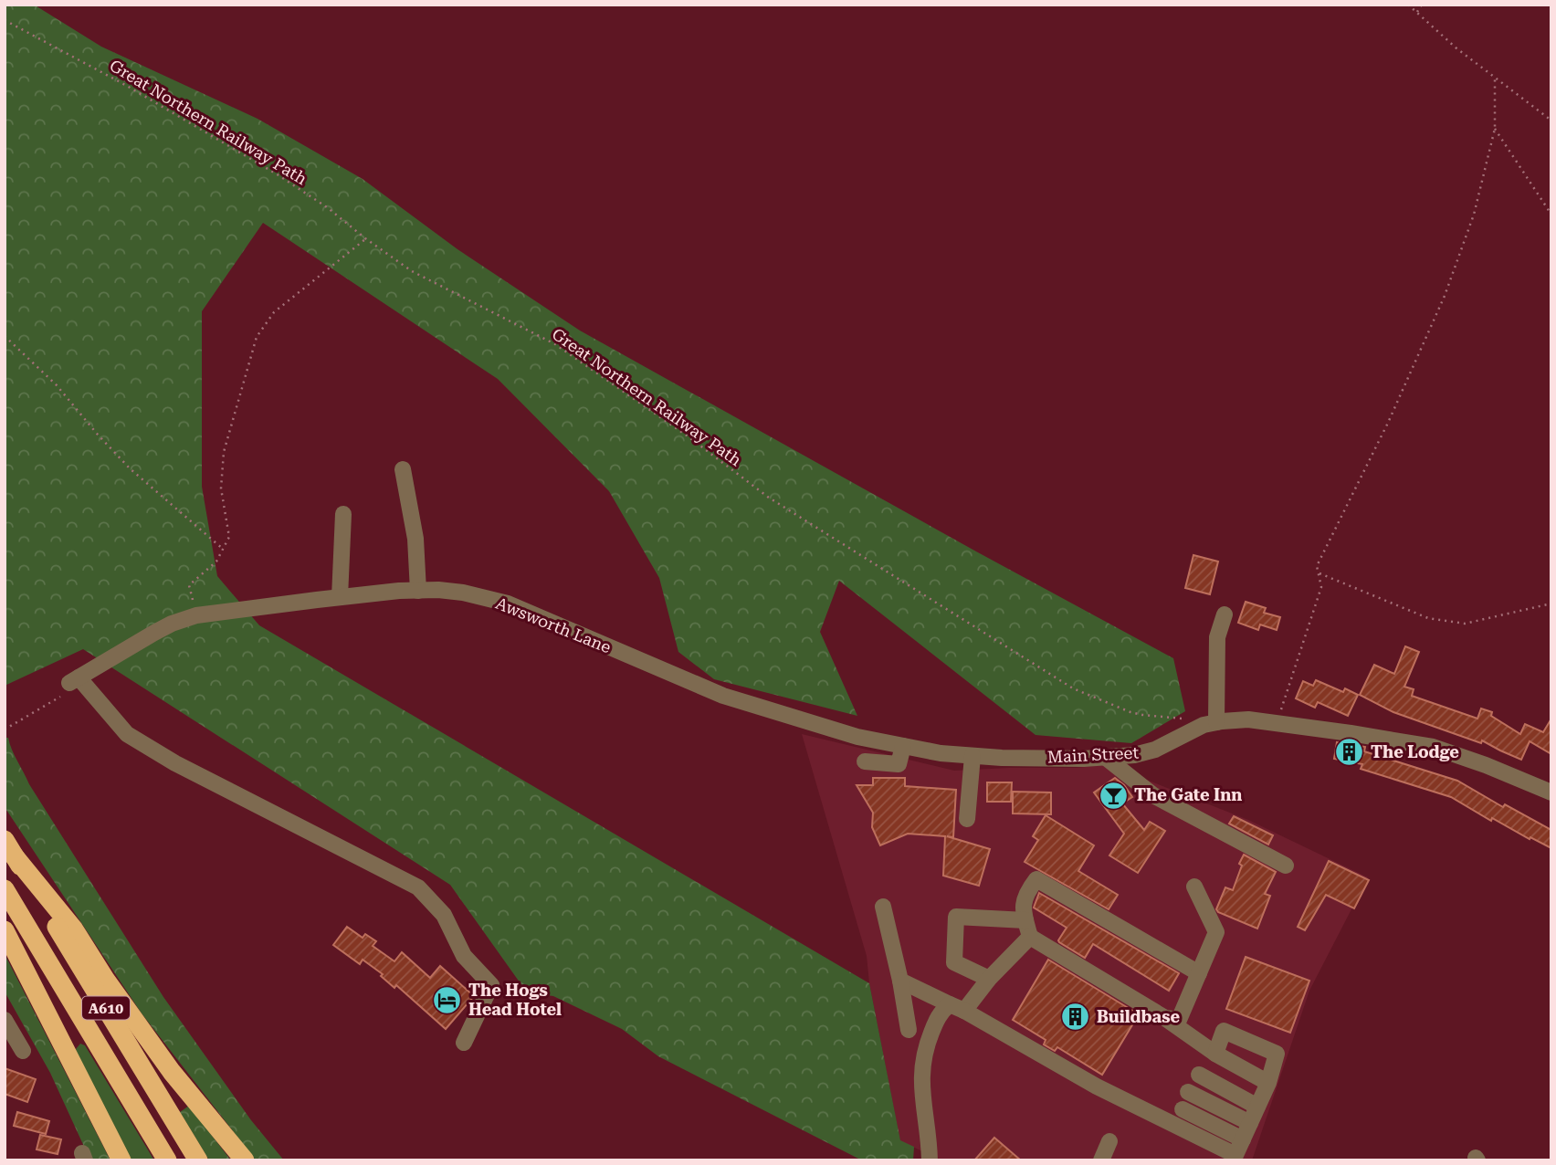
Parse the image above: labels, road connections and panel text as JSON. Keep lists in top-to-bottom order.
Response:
{
  "streets": {
    "highway": ["A610"],
    "street": ["Awsworth Lane", "Main Street"],
    "path": ["Great Northern Railway Path"]
  },
  "crossings": [
    ["Awsworth Lane", "Main Street"]
  ],
  "places": {
    "building": ["The Lodge", "Buildbase"],
    "bar": ["The Gate Inn"],
    "hotel": ["The Hogs Head Hotel"]
  }
}
